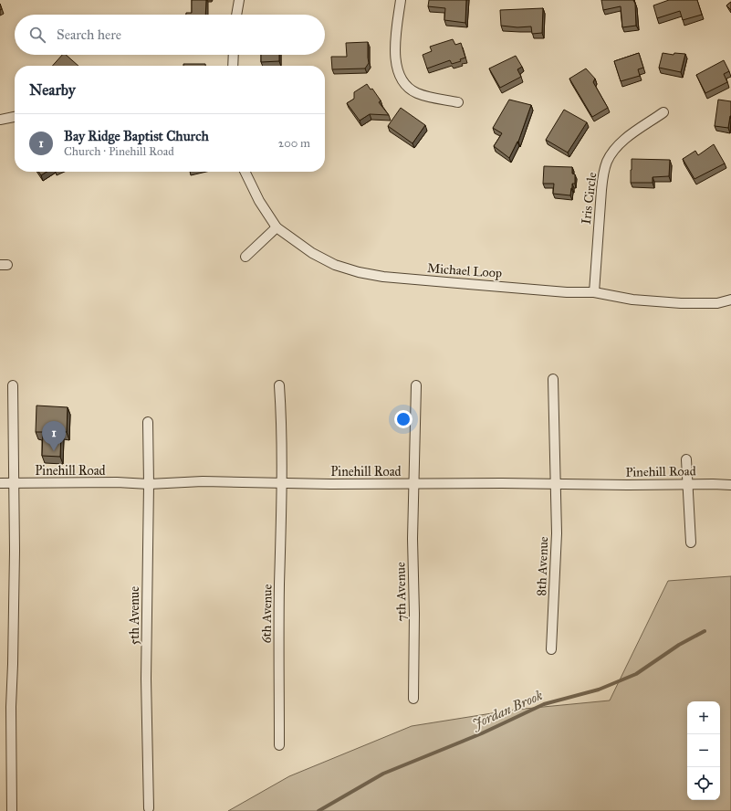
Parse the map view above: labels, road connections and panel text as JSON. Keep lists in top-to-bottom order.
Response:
{
  "streets": {
    "street": [
      "Iris Circle",
      "Michael Loop",
      "Pinehill Road",
      "8th Avenue",
      "7th Avenue",
      "6th Avenue",
      "5th Avenue"
    ]
  },
  "crossings": [
    ["Iris Circle", "Michael Loop"],
    ["Pinehill Road", "8th Avenue"],
    ["Pinehill Road", "7th Avenue"],
    ["Pinehill Road", "6th Avenue"],
    ["Pinehill Road", "5th Avenue"]
  ],
  "water": ["Jordan Brook"],
  "page": {
    "search": "Search here",
    "heading": "Nearby",
    "list": [
      {
        "mark": "1",
        "name": "Bay Ridge Baptist Church",
        "note": "Church · Pinehill Road",
        "value": "200 m"
      }
    ],
    "pins": "1",
    "map_buttons": ["+", "−"]
  }
}
